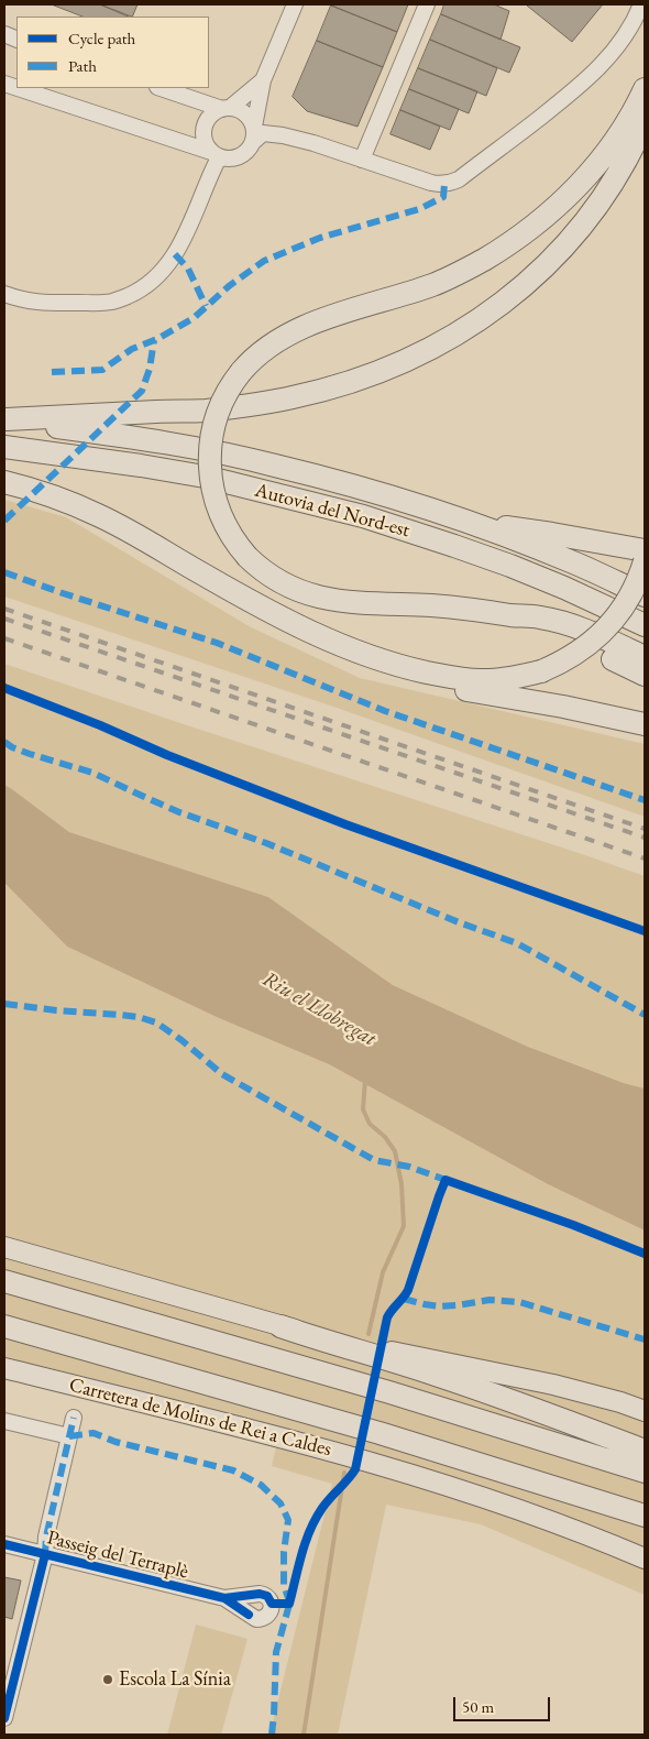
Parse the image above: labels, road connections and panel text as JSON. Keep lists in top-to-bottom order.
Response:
{
  "streets": {
    "highway": ["Autovia del Nord-est"],
    "main road": ["Carretera de Molins de Rei a Caldes"],
    "street": ["Passeig del Terraplè"]
  },
  "water": ["Riu el Llobregat"],
  "places": ["Escola La Sínia"],
  "legend": ["Cycle path", "Path"],
  "scale_bar": "50 m"
}
